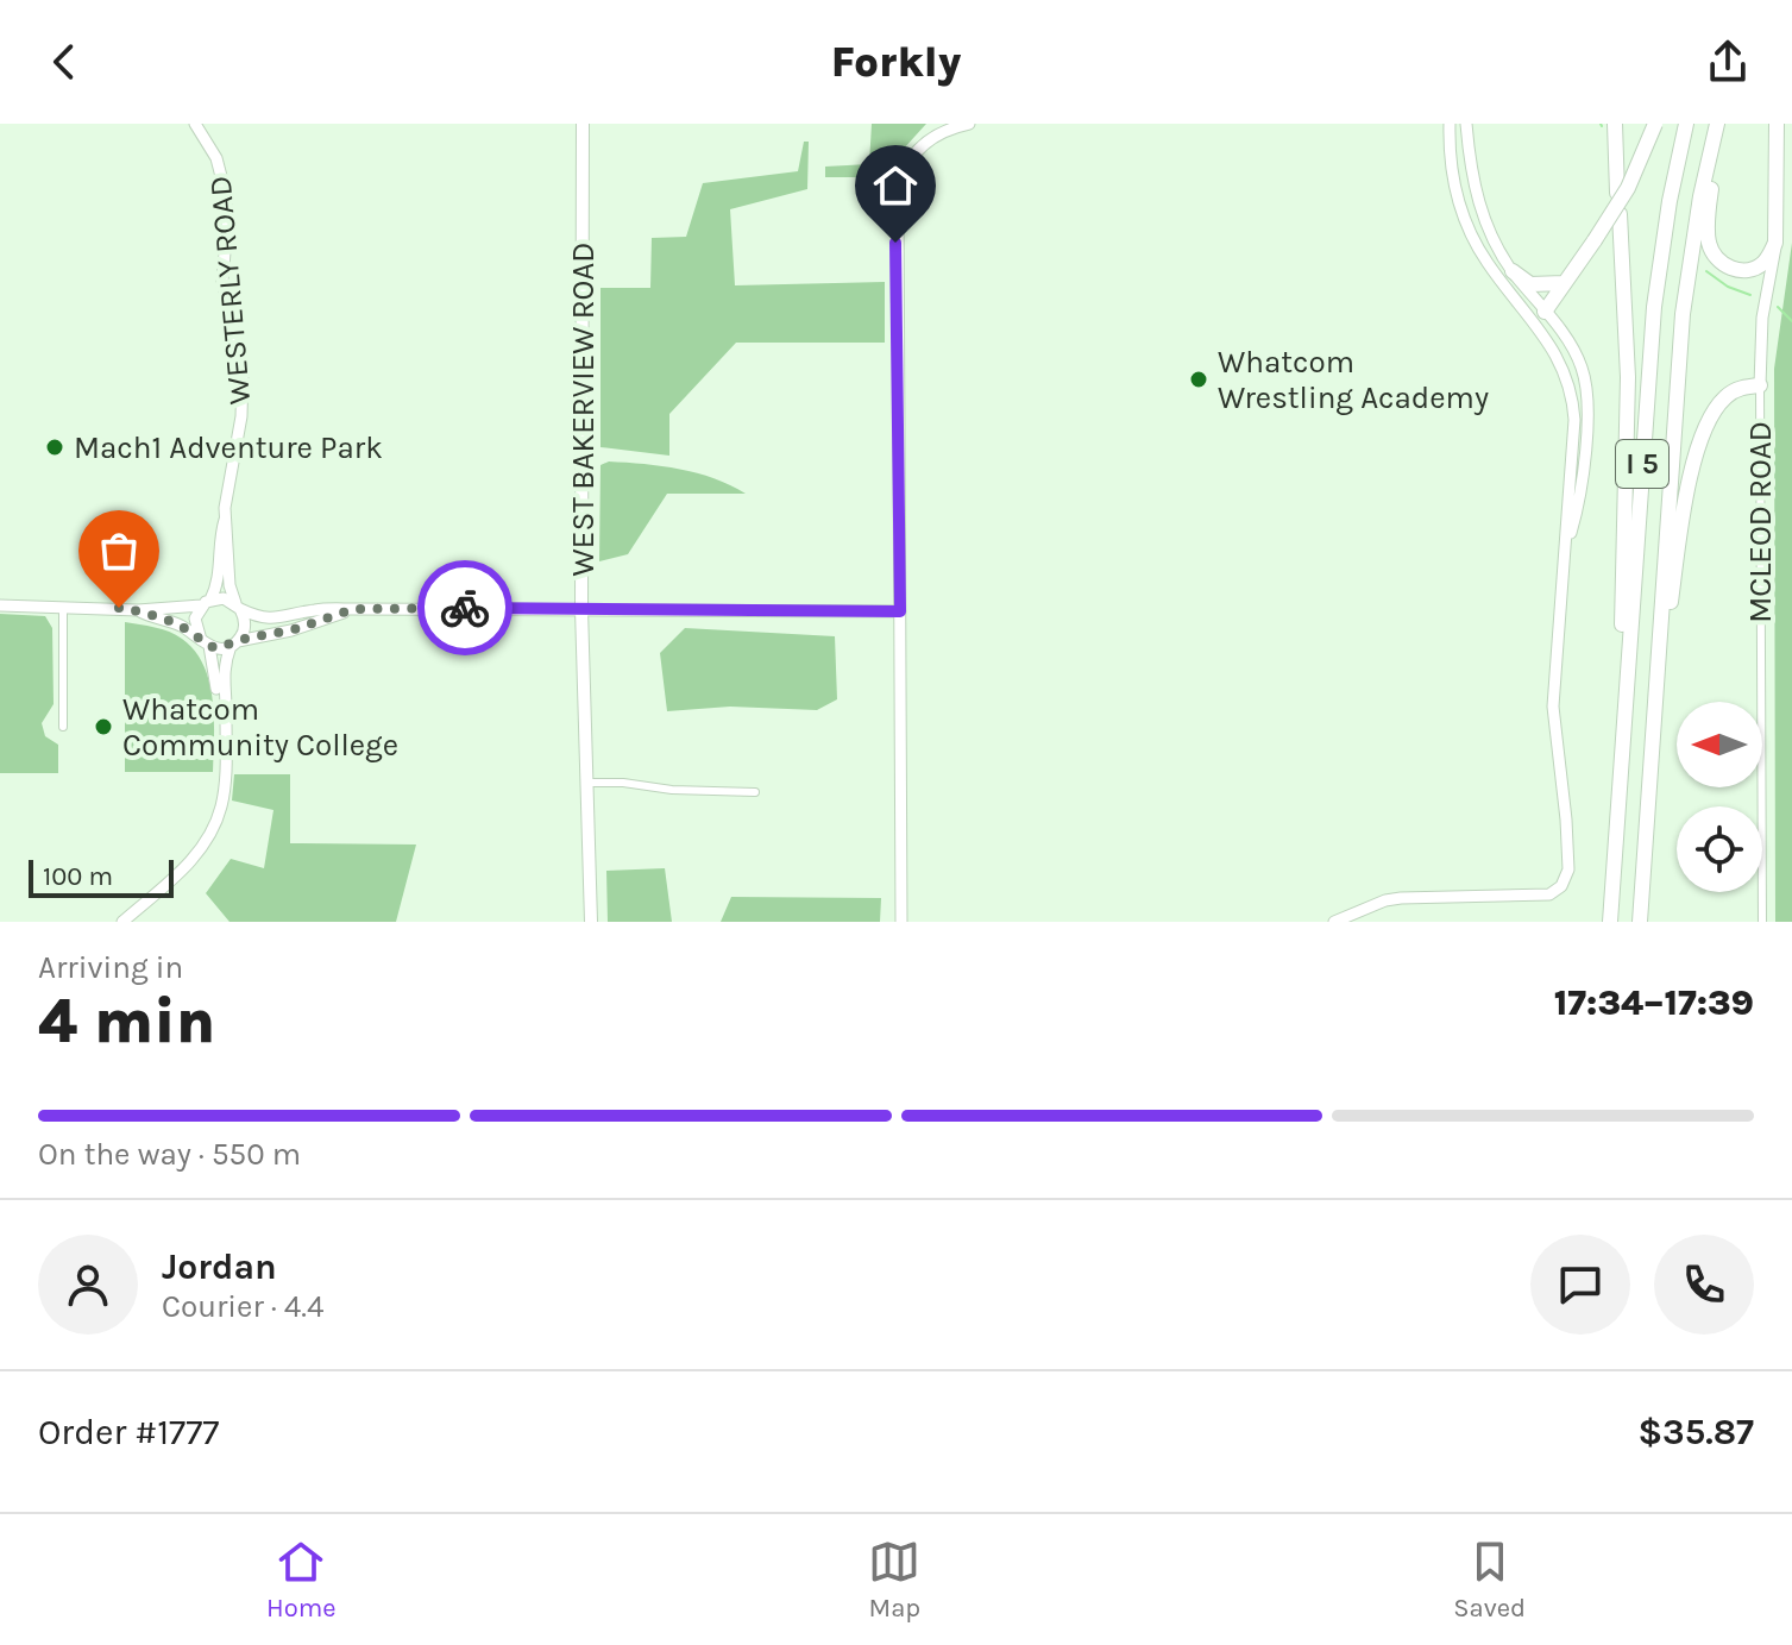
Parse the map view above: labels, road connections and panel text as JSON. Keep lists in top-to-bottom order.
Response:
{
  "streets": {
    "highway": ["I 5", "MCLEOD ROAD"],
    "main road": ["WEST BAKERVIEW ROAD"],
    "street": ["WESTERLY ROAD"]
  },
  "places": ["Whatcom Wrestling Academy", "Mach1 Adventure Park", "Whatcom Community College"],
  "scale_bar": "100 m",
  "north": "left",
  "page": {
    "header": "Forkly",
    "scale": "100 m",
    "heading": ["4 min", "Arriving in", "17:34–17:39"],
    "panel": [
      "Jordan",
      "Courier · 4.4",
      "Order #1777",
      "$35.87"
    ],
    "bar": "On the way · 550 m",
    "tabs": ["Home", "Map", "Saved"]
  }
}
